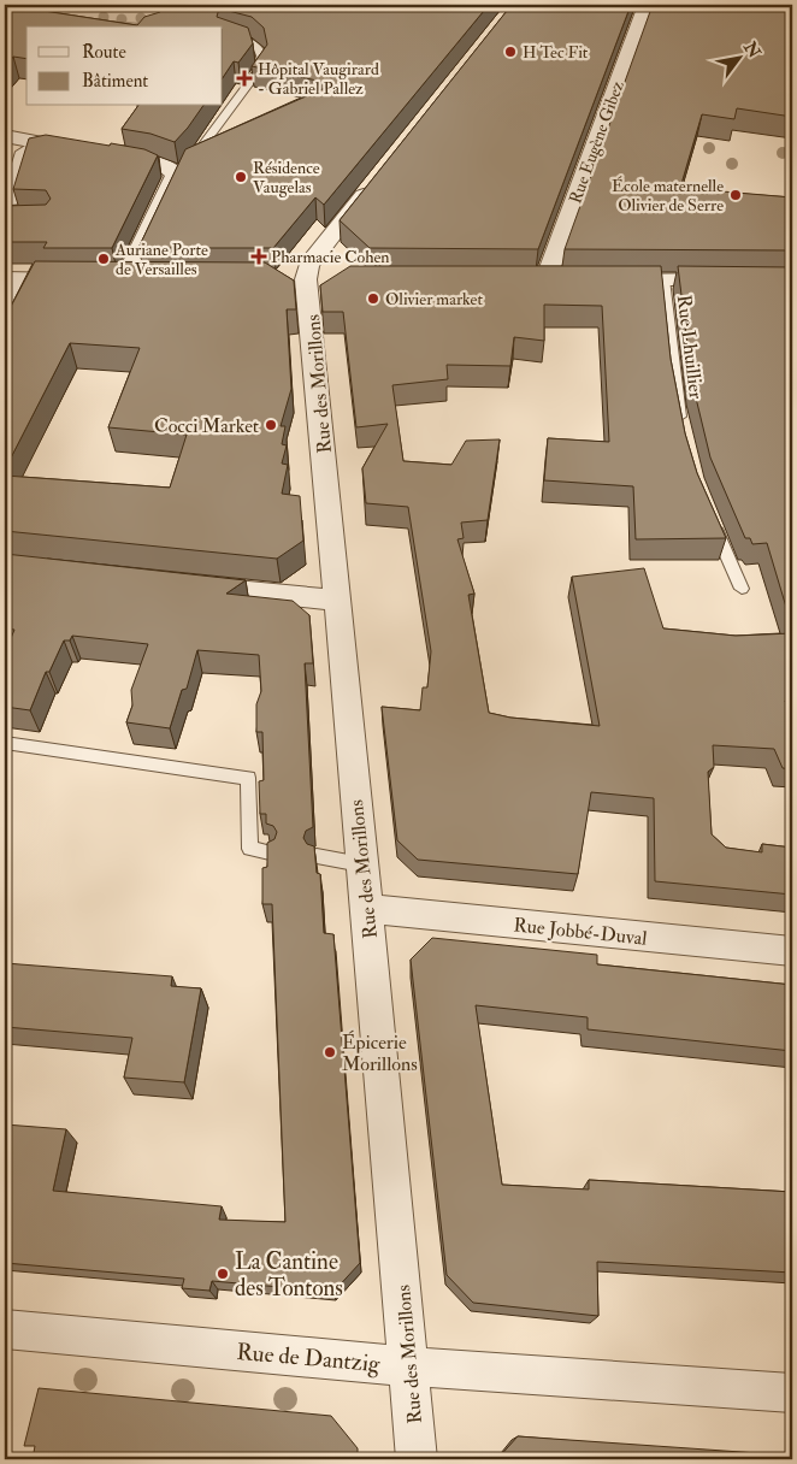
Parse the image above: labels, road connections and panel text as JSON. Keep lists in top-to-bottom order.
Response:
{
  "streets": {
    "street": [
      "Rue Eugène Gibez",
      "Rue des Morillons",
      "Rue Jobbé-Duval",
      "Rue de Dantzig"
    ],
    "lane": ["Rue Lhuillier"]
  },
  "crossings": [
    ["Rue des Morillons", "Rue Jobbé-Duval"],
    ["Rue des Morillons", "Rue de Dantzig"]
  ],
  "places": {
    "other": [
      "H Tec Fit",
      "Résidence Vaugelas",
      "École maternelle Olivier de Serre",
      "Auriane Porte de Versailles",
      "Olivier market",
      "Cocci Market",
      "Épicerie Morillons",
      "La Cantine des Tontons"
    ],
    "health": ["Hôpital Vaugirard - Gabriel Pallez", "Pharmacie Cohen"]
  },
  "legend": ["Route", "Bâtiment"],
  "north": "top right"
}
